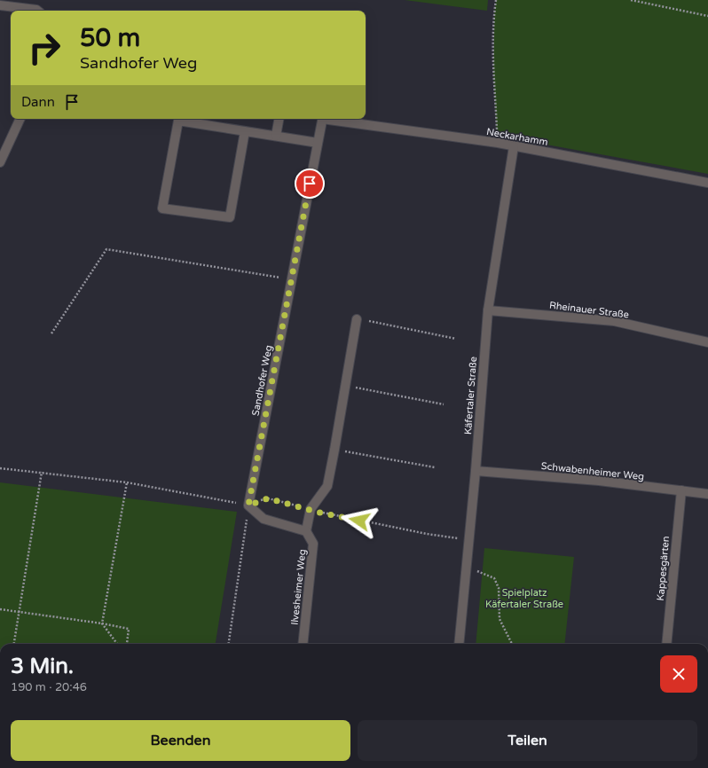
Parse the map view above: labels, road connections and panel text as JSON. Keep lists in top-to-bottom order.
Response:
{
  "streets": {
    "street": [
      "Neckarhamm",
      "Rheinauer Straße",
      "Sandhofer Weg",
      "Käfertaler Straße",
      "Schwabenheimer Weg",
      "Kappesgärten",
      "Ilvesheimer Weg"
    ]
  },
  "crossings": [
    ["Neckarhamm", "Käfertaler Straße"],
    ["Rheinauer Straße", "Käfertaler Straße"],
    ["Käfertaler Straße", "Schwabenheimer Weg"],
    ["Schwabenheimer Weg", "Kappesgärten"]
  ],
  "parks": ["Spielplatz Käfertaler Straße"],
  "page": {
    "turn": ["50 m", "Sandhofer Weg"],
    "then": "Dann",
    "heading": ["3 Min.", "190 m · 20:46"],
    "buttons": ["Beenden", "Teilen"]
  }
}
